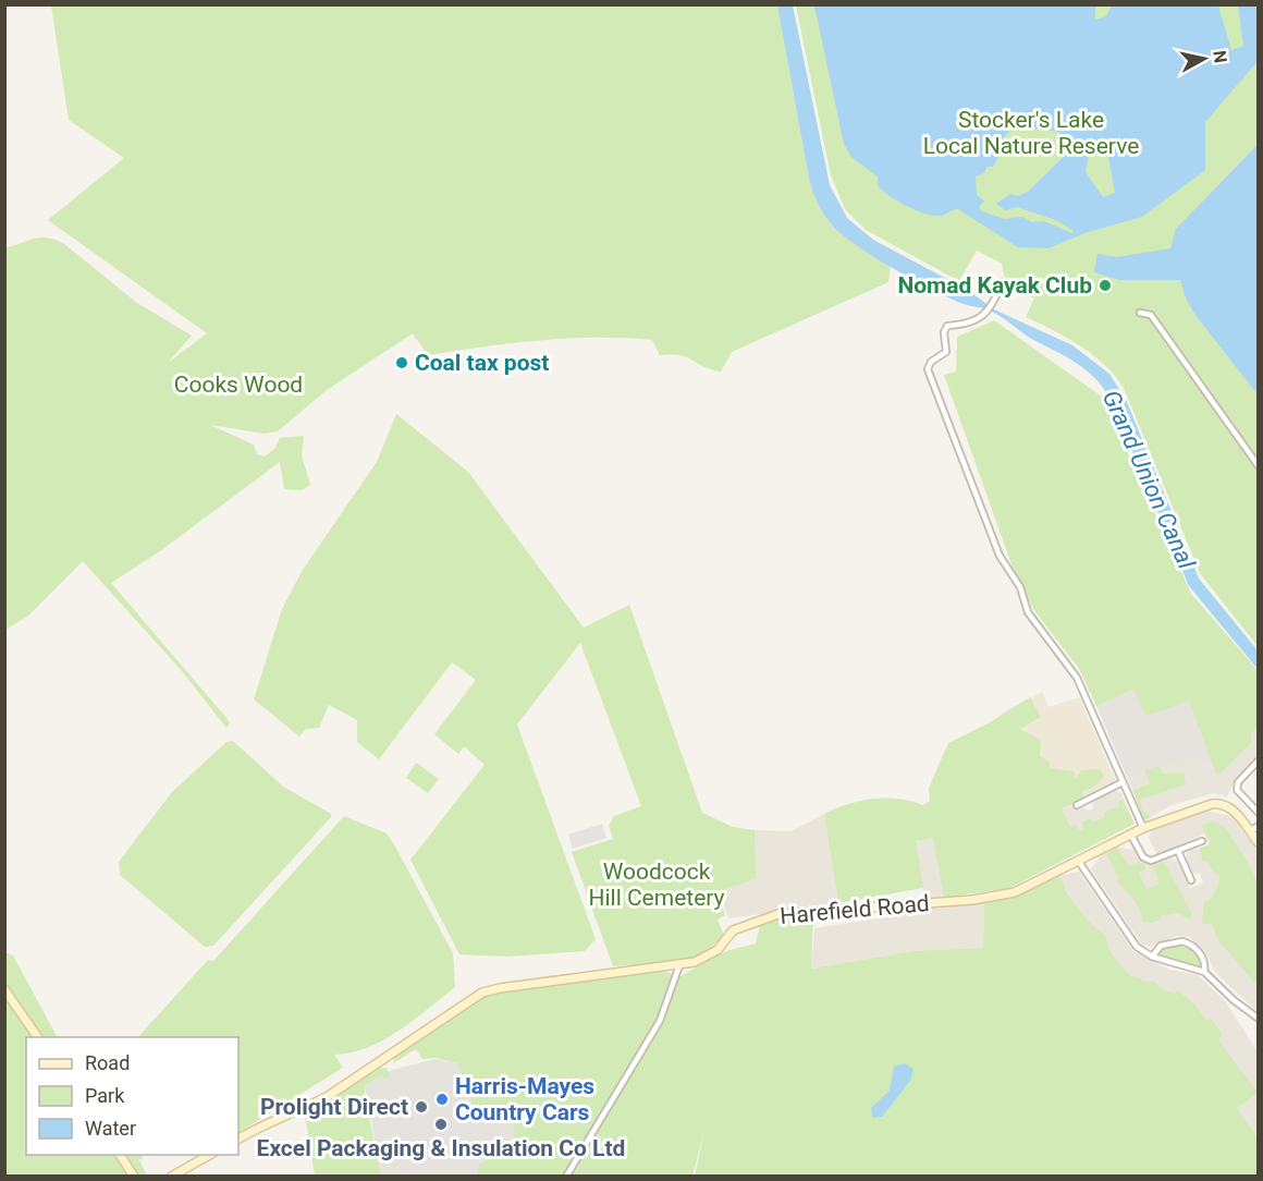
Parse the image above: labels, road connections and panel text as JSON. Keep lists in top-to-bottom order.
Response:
{
  "streets": {
    "street": ["Harefield Road"]
  },
  "water": ["Grand Union Canal"],
  "parks": ["Stocker's Lake Local Nature Reserve", "Cooks Wood", "Woodcock Hill Cemetery"],
  "places": [
    "Nomad Kayak Club",
    "Coal tax post",
    "Harris-Mayes Country Cars",
    "Prolight Direct",
    "Excel Packaging & Insulation Co Ltd"
  ],
  "legend": ["Road", "Park", "Water"],
  "north": "right"
}
